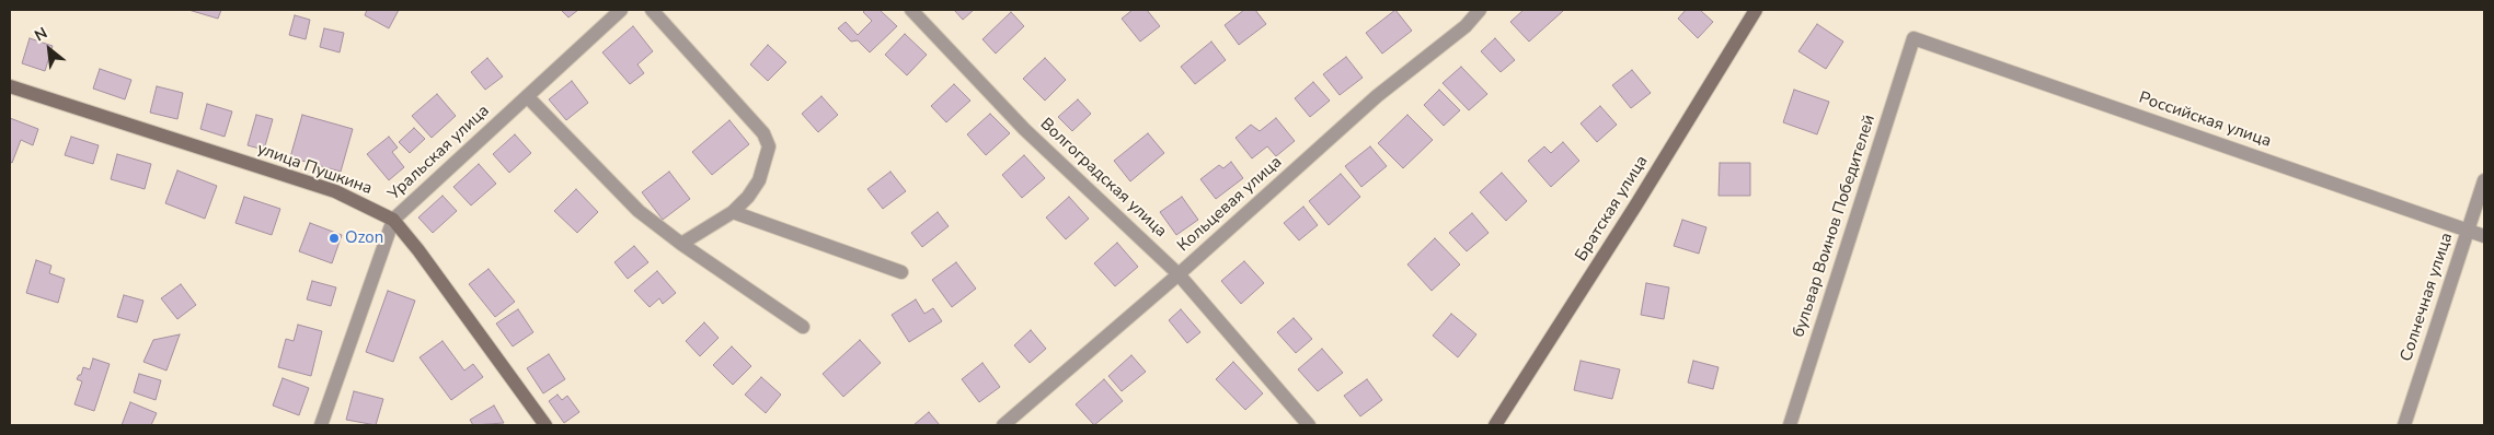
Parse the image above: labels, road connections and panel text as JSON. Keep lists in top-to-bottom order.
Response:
{
  "streets": {
    "street": [
      "Российская улица",
      "Уральская улица",
      "улица Пушкина",
      "Волгоградская улица",
      "Кольцевая улица",
      "Братская улица",
      "бульвар Воинов Победителей",
      "Солнечная улица"
    ]
  },
  "crossings": [
    ["Российская улица", "бульвар Воинов Победителей"],
    ["Российская улица", "Солнечная улица"],
    ["Уральская улица", "улица Пушкина"],
    ["Волгоградская улица", "Кольцевая улица"]
  ],
  "places": ["Ozon"],
  "north": "top left"
}
